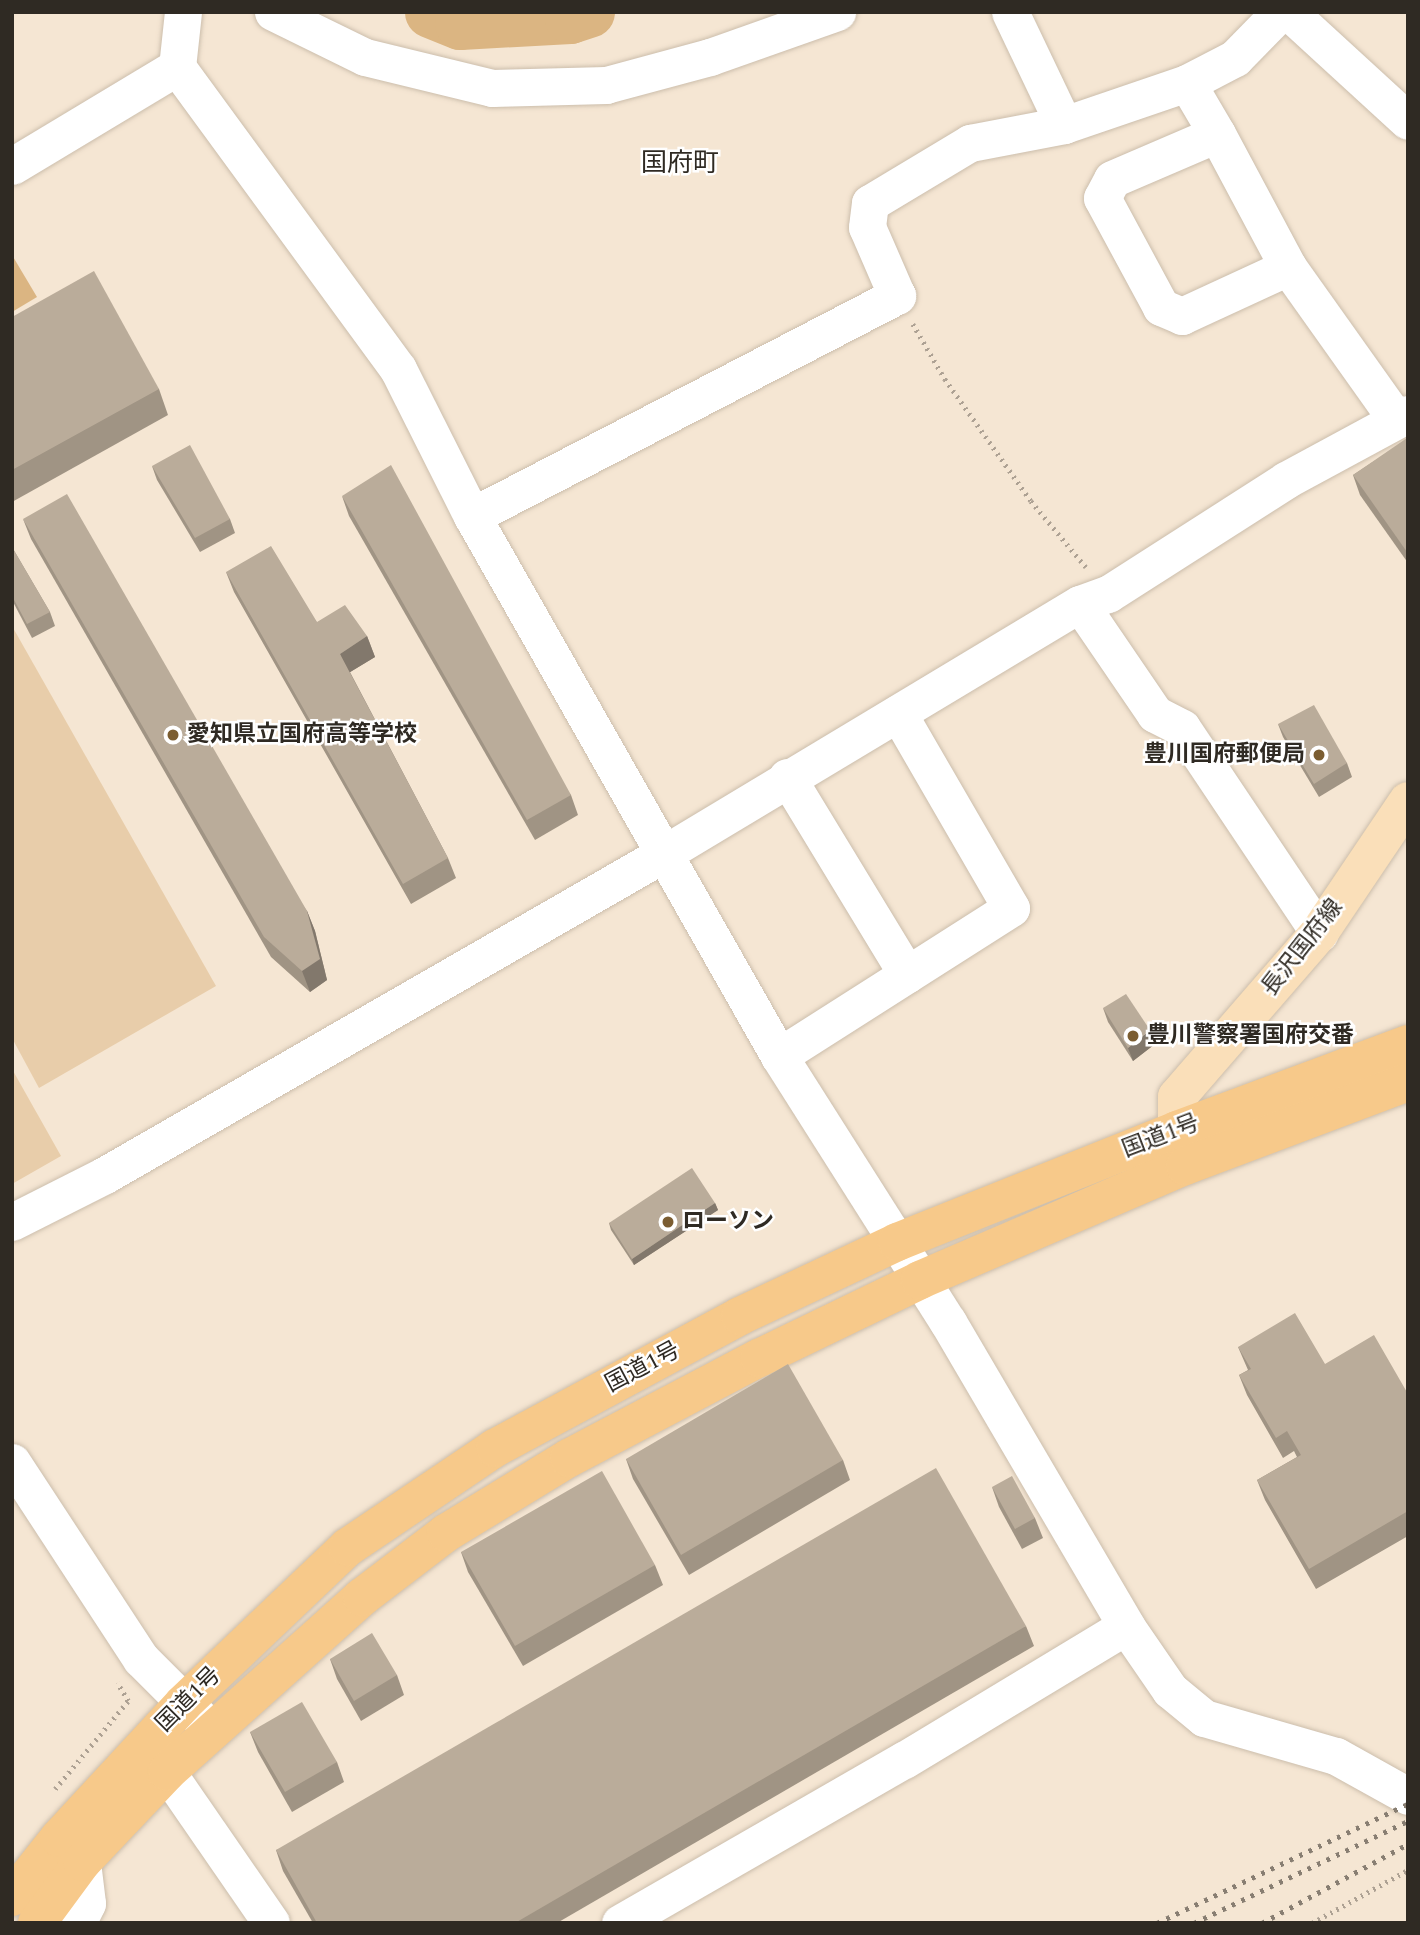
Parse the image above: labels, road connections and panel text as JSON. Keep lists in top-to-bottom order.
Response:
{
  "streets": {
    "highway": ["国道1号"],
    "main road": ["長沢国府線"]
  },
  "crossings": [
    ["長沢国府線", "国道1号"]
  ],
  "districts": ["国府町"],
  "places": [
    "愛知県立国府高等学校",
    "豊川国府郵便局",
    "豊川警察署国府交番",
    "ローソン"
  ]
}
